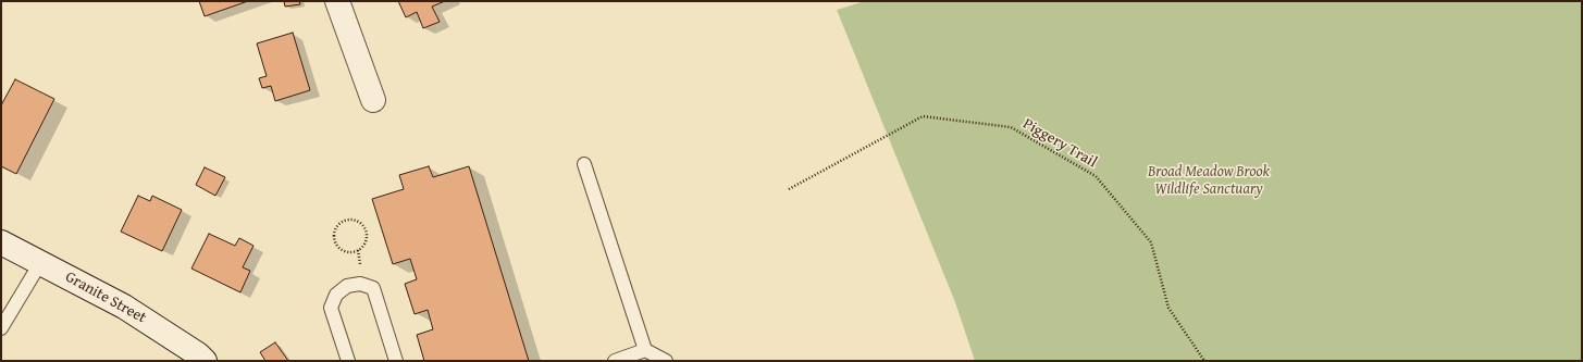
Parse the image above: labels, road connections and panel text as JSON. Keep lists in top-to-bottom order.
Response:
{
  "streets": {
    "street": ["Granite Street"],
    "path": ["Piggery Trail"]
  },
  "parks": ["Broad Meadow Brook Wildlife Sanctuary"]
}
